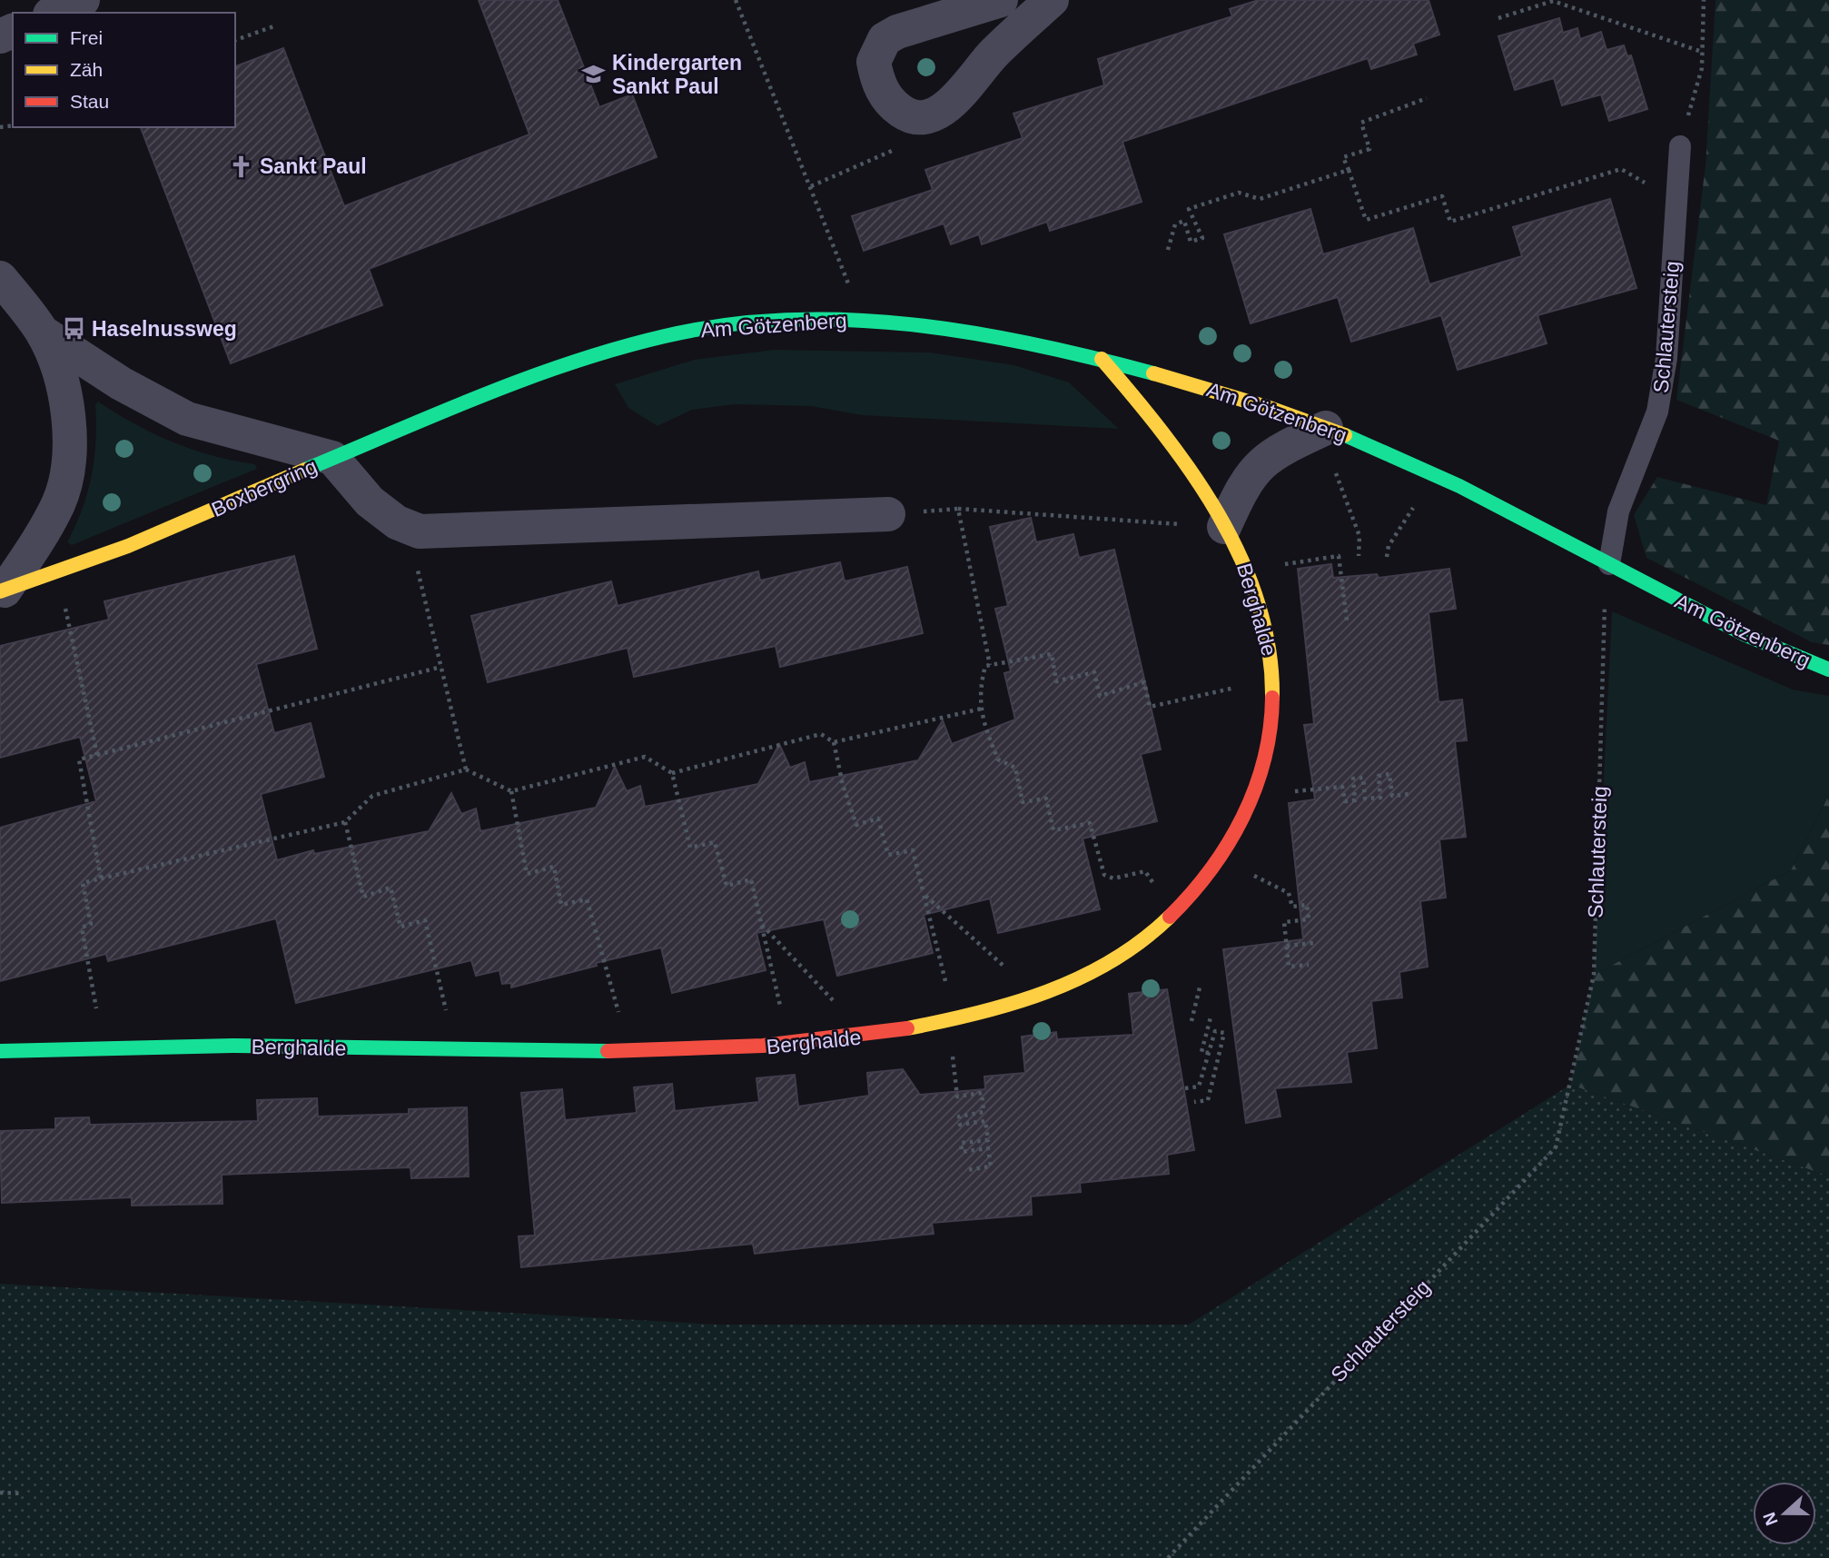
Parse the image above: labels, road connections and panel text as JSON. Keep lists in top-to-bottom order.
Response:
{
  "streets": {
    "street": ["Am Götzenberg", "Boxbergring", "Berghalde"],
    "lane": ["Schlautersteig"]
  },
  "crossings": [
    ["Am Götzenberg", "Schlautersteig"],
    ["Am Götzenberg", "Boxbergring"],
    ["Am Götzenberg", "Berghalde"]
  ],
  "places": {
    "school or university": ["Kindergarten Sankt Paul"],
    "church": ["Sankt Paul"],
    "bus stop": ["Haselnussweg"]
  },
  "legend": ["Frei", "Zäh", "Stau"],
  "north": "left"
}
